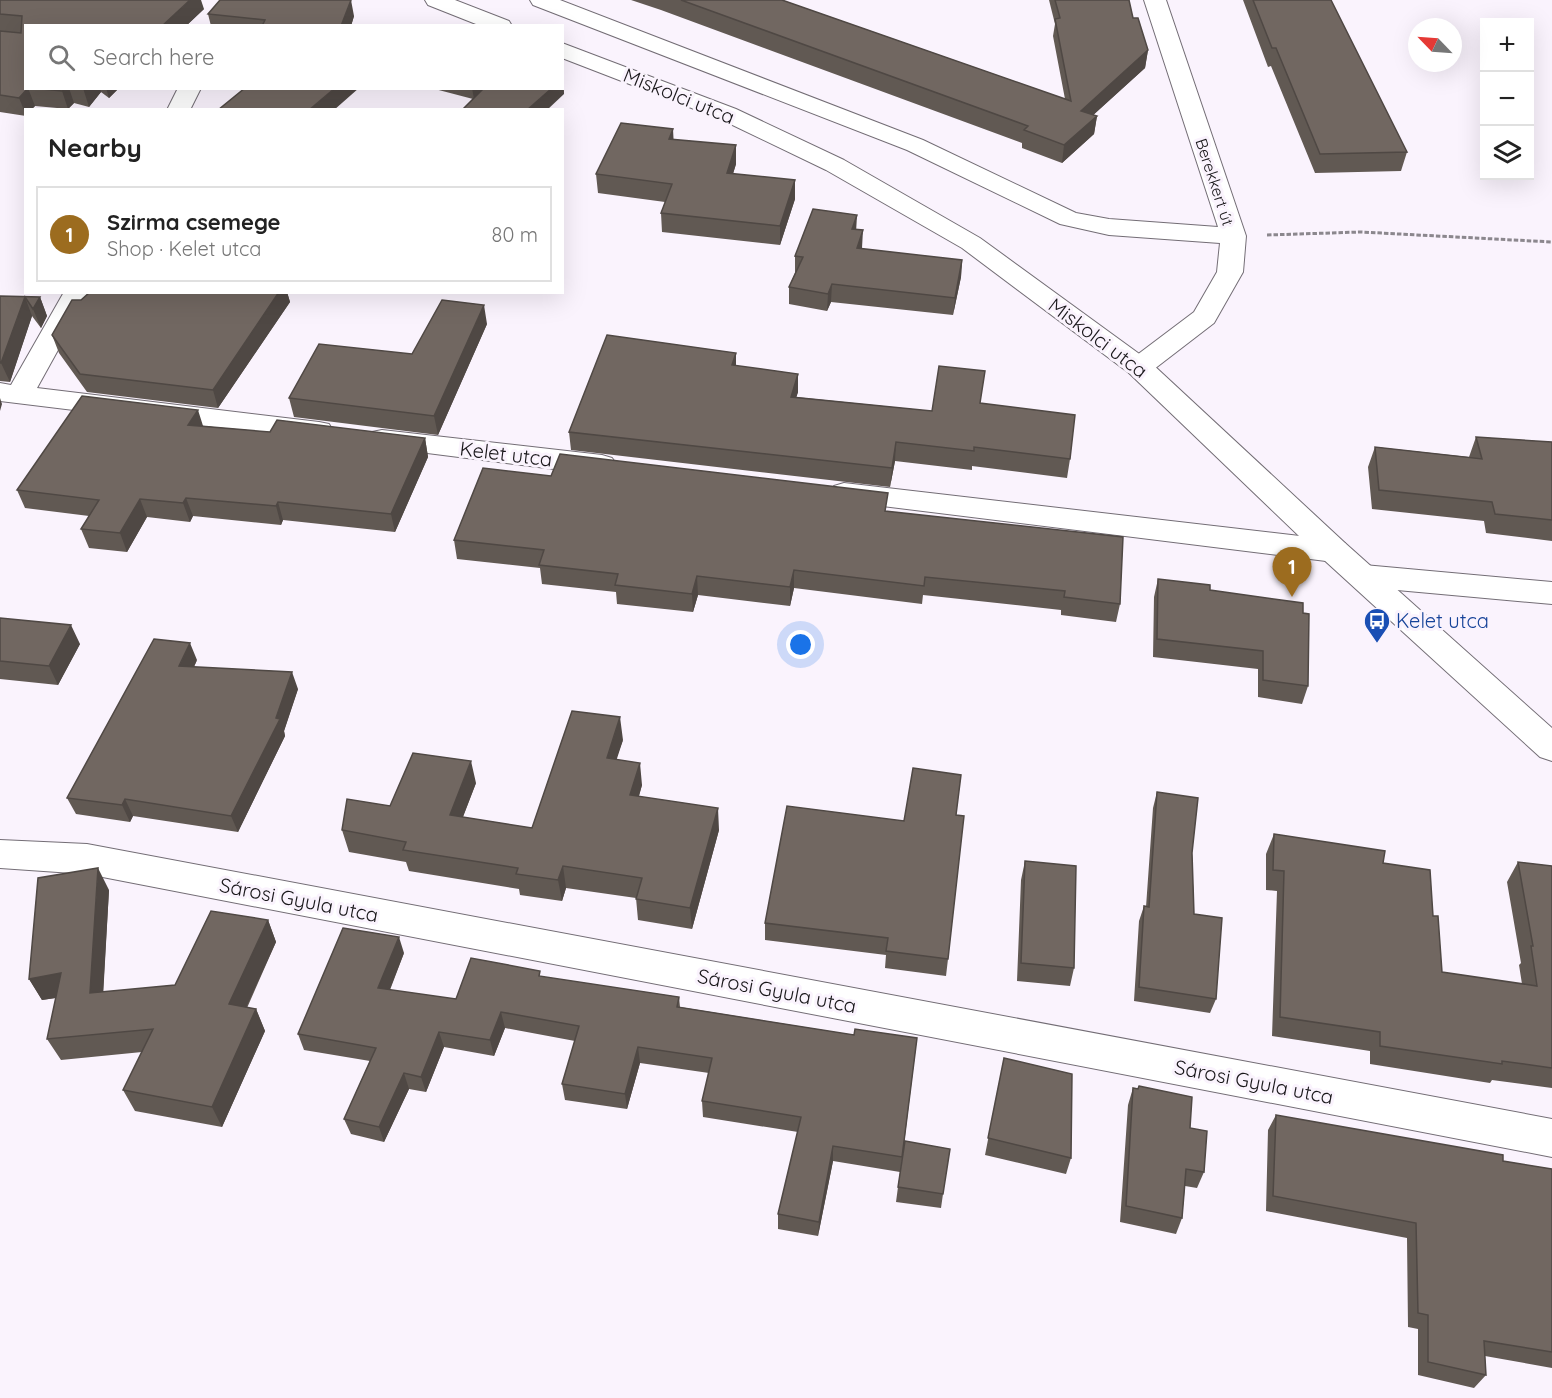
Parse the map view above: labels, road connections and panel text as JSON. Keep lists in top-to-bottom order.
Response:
{
  "streets": {
    "street": [
      "Miskolci utca",
      "Berekkert út",
      "Kelet utca",
      "Sárosi Gyula utca"
    ]
  },
  "crossings": [
    ["Miskolci utca", "Berekkert út"]
  ],
  "places": {
    "bus stop": ["Kelet utca"]
  },
  "north": "top left",
  "page": {
    "map_buttons": ["+", "−"],
    "search": "Search here",
    "heading": "Nearby",
    "list": [
      {
        "mark": "1",
        "name": "Szirma csemege",
        "note": "Shop · Kelet utca",
        "value": "80 m"
      }
    ],
    "pins": "1"
  }
}
